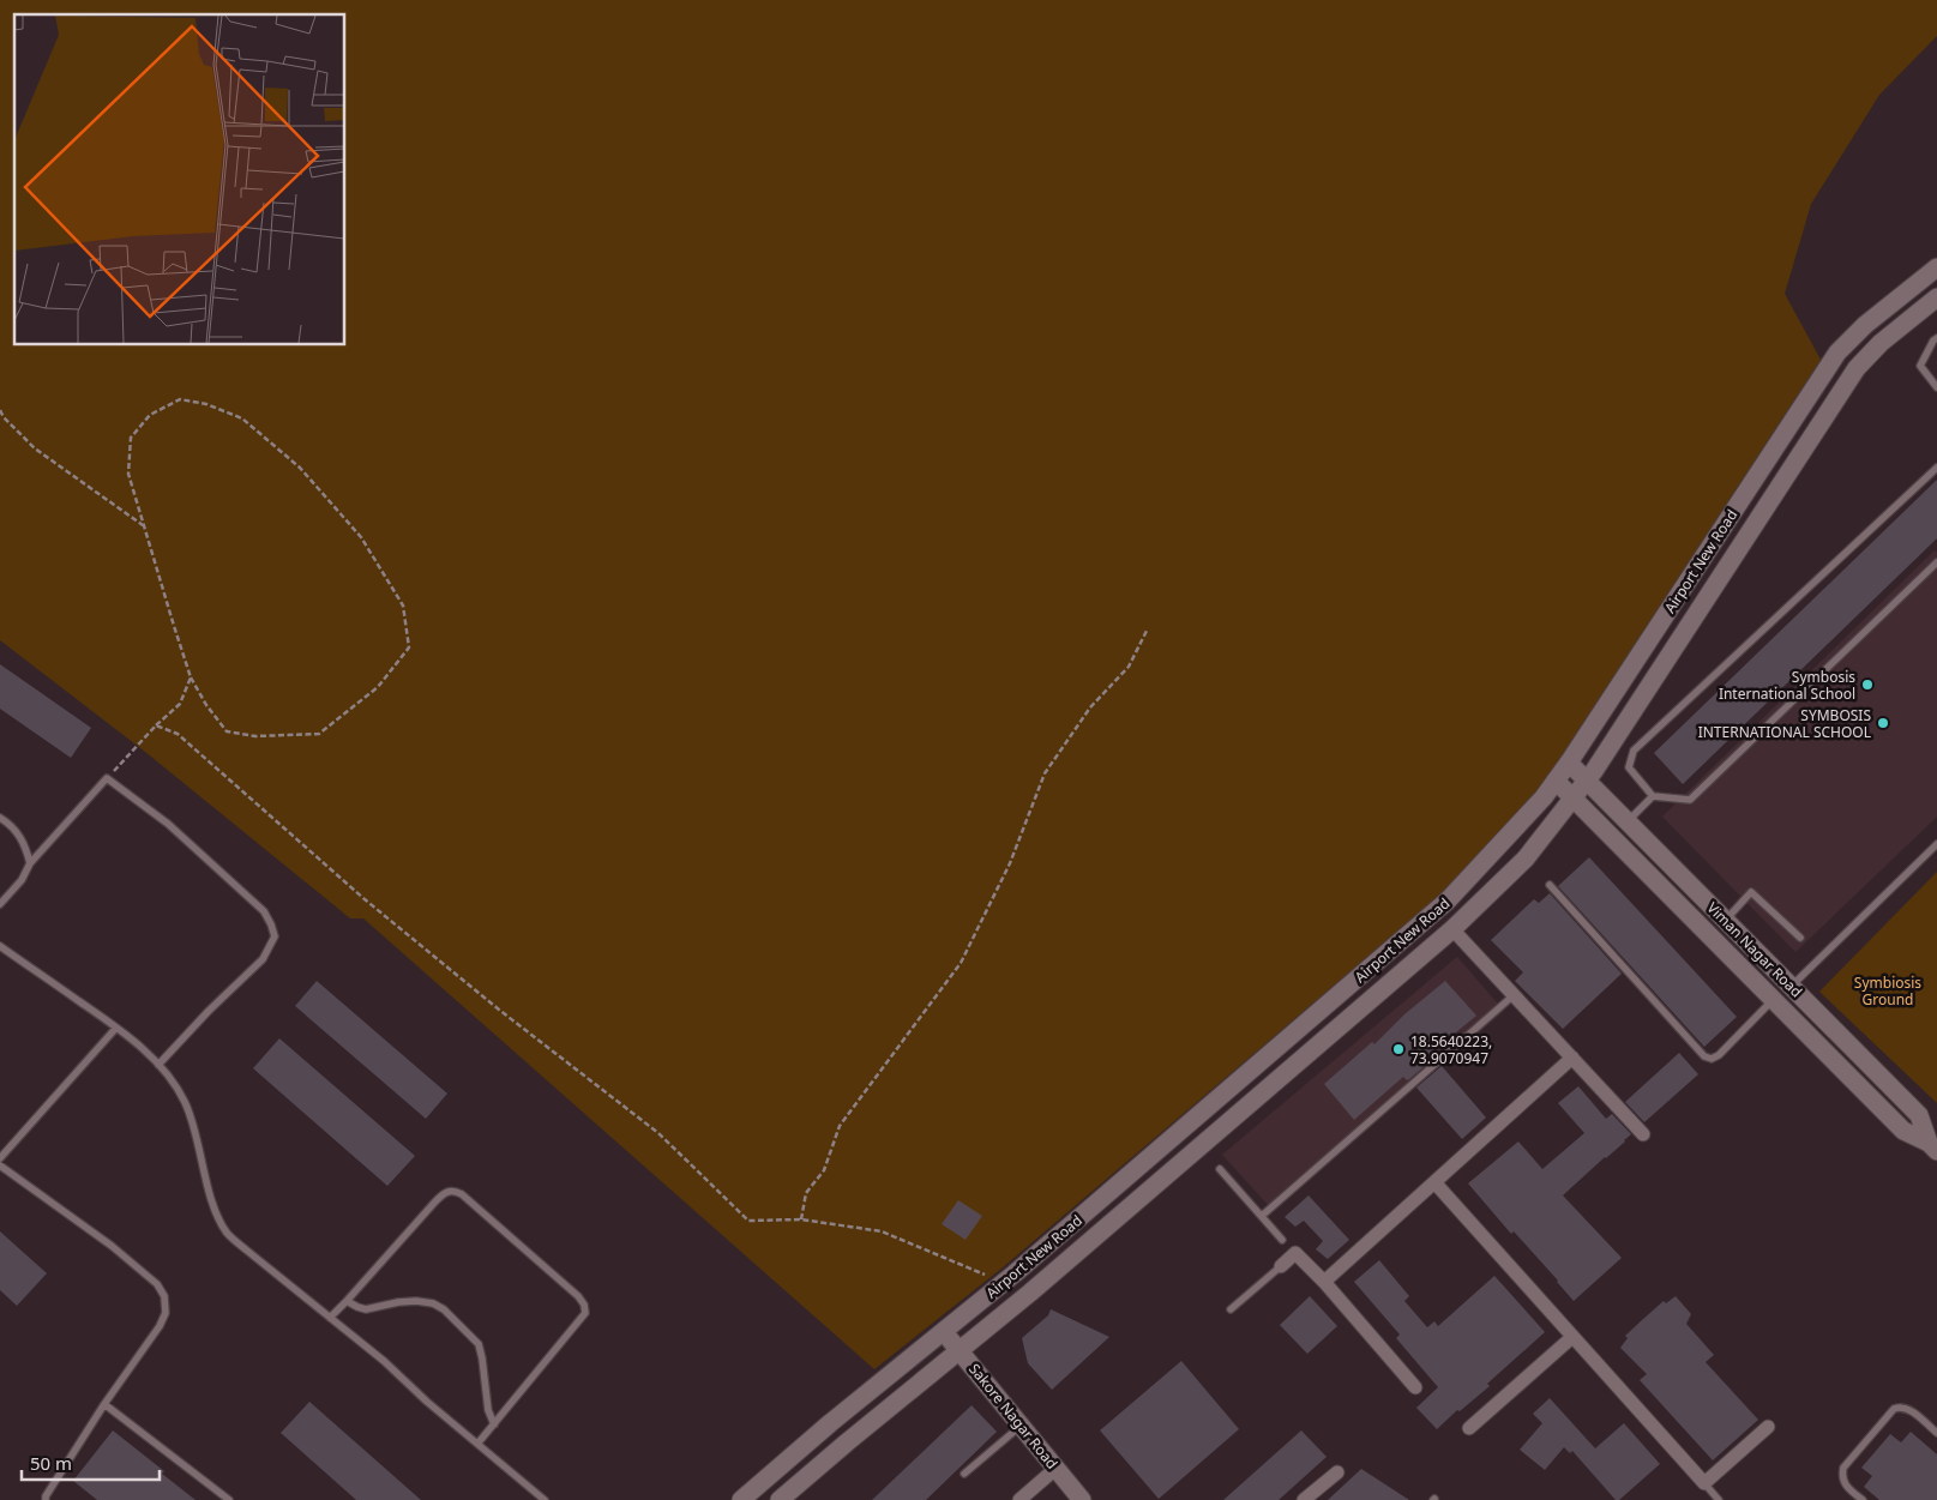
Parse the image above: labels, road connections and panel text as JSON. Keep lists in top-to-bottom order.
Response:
{
  "streets": {
    "main road": ["Airport New Road", "Viman Nagar Road", "Sakore Nagar Road"]
  },
  "crossings": [
    ["Airport New Road", "Viman Nagar Road"],
    ["Airport New Road", "Sakore Nagar Road"]
  ],
  "parks": ["Symbiosis Ground"],
  "places": ["Symbosis International School", "SYMBOSIS INTERNATIONAL SCHOOL", "18.5640223, 73.9070947"],
  "scale_bar": "50 m"
}
